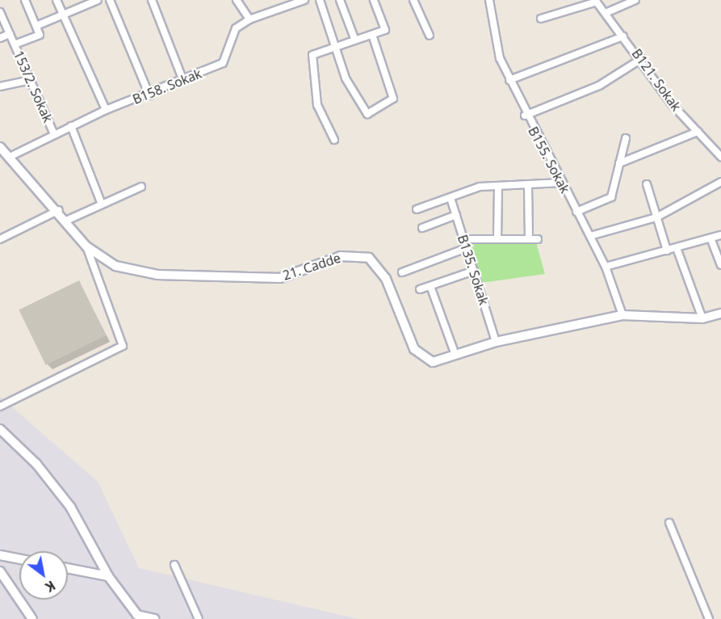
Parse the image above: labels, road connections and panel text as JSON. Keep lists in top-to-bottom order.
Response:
{
  "streets": {
    "main road": ["21. Cadde"],
    "street": [
      "B121. Sokak",
      "153/2. Sokak",
      "B158. Sokak",
      "B155. Sokak",
      "B135. Sokak"
    ]
  },
  "crossings": [
    ["153/2. Sokak", "B158. Sokak"],
    ["B158. Sokak", "21. Cadde"],
    ["B155. Sokak", "21. Cadde"],
    ["21. Cadde", "B135. Sokak"]
  ],
  "north": "bottom right"
}
